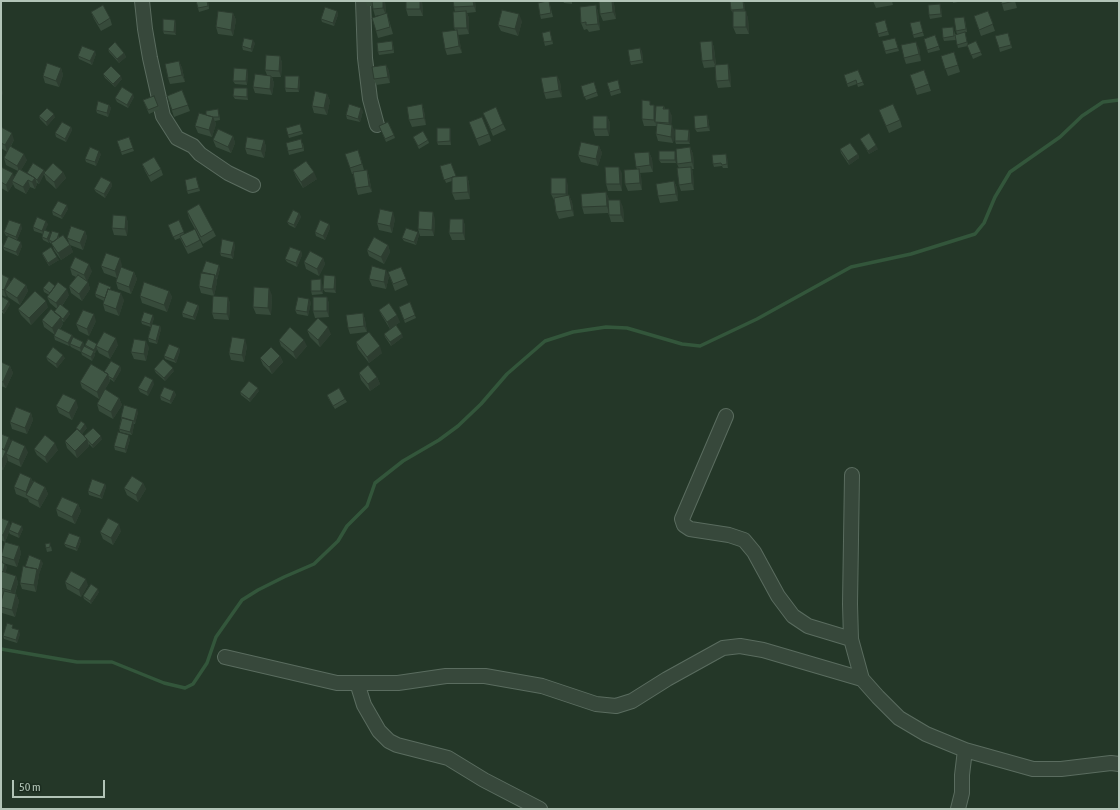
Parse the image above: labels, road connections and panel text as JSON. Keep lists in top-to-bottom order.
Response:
{
  "scale_bar": "50 m"
}
